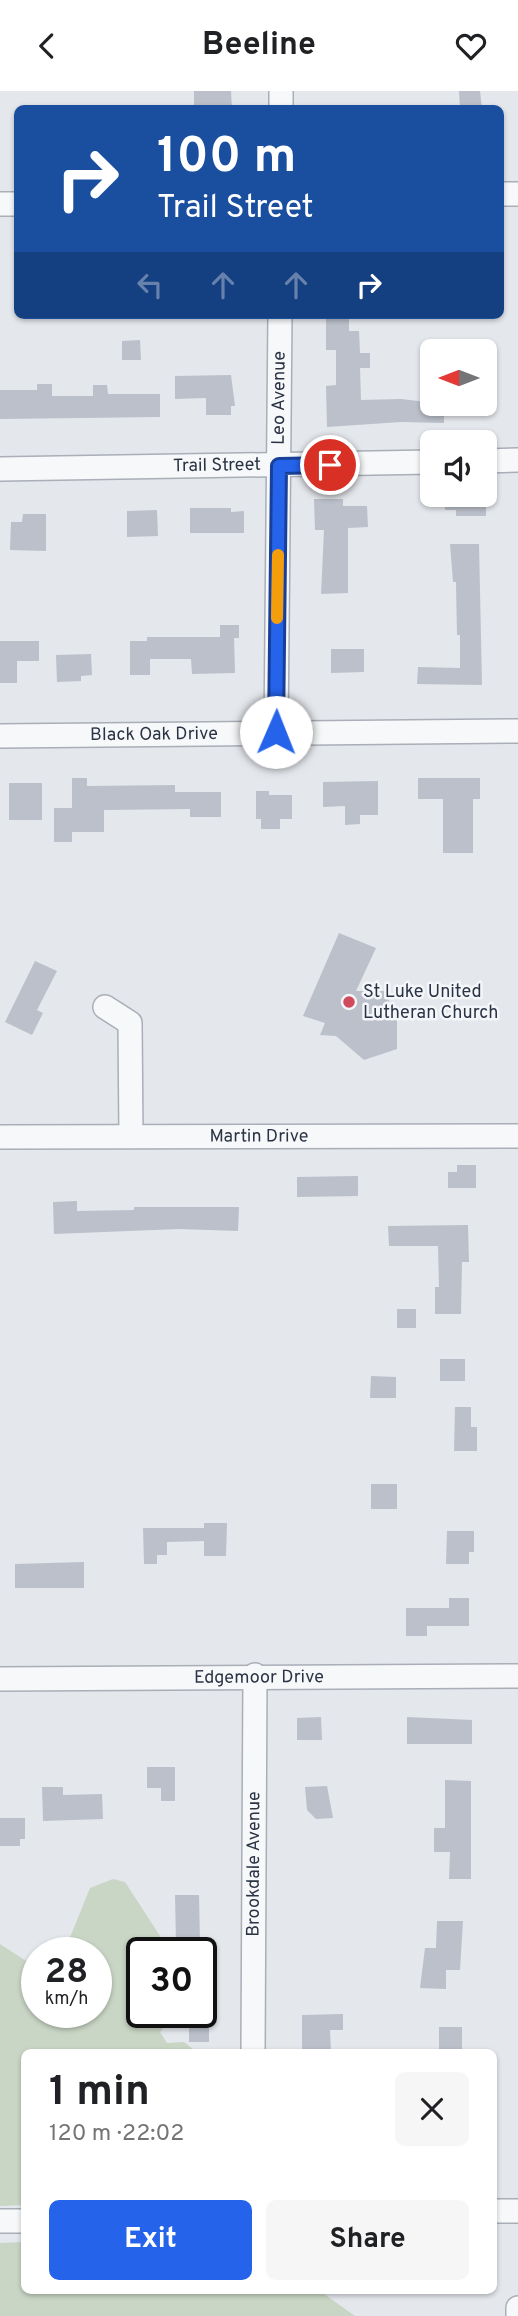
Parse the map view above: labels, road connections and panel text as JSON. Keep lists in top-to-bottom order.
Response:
{
  "streets": {
    "street": [
      "Leo Avenue",
      "Trail Street",
      "Black Oak Drive",
      "Martin Drive",
      "Edgemoor Drive",
      "Brookdale Avenue"
    ]
  },
  "crossings": [
    ["Leo Avenue", "Trail Street"],
    ["Leo Avenue", "Black Oak Drive"],
    ["Edgemoor Drive", "Brookdale Avenue"]
  ],
  "places": ["St Luke United Lutheran Church"],
  "north": "left",
  "page": {
    "header": "Beeline",
    "turn": ["100 m", "Trail Street"],
    "speed": "28 km/h",
    "limit": "30",
    "heading": ["1 min", "120 m · 22:02"],
    "buttons": ["Exit", "Share"]
  }
}
